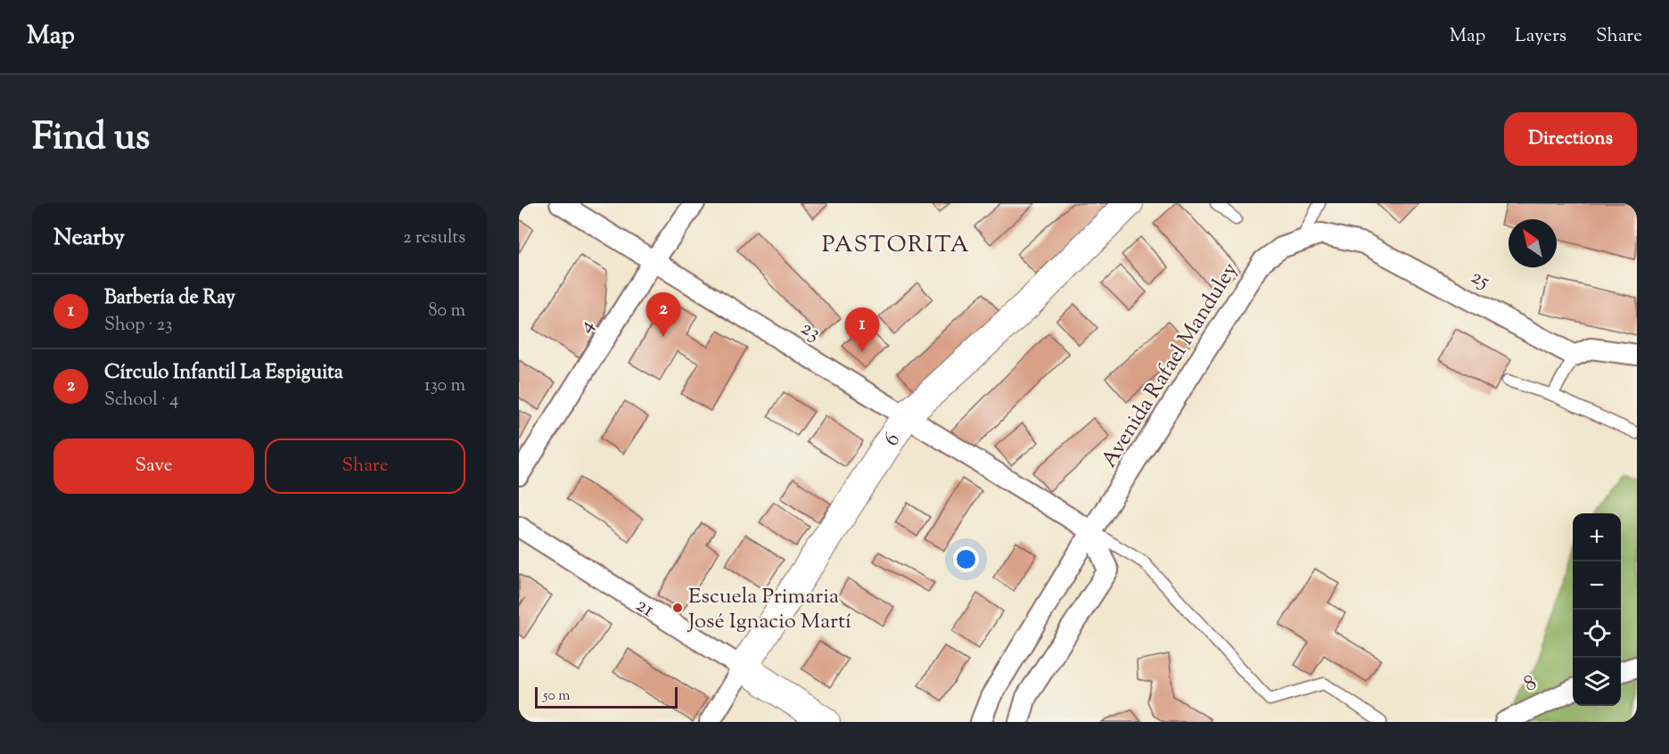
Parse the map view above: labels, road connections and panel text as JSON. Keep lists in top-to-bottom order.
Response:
{
  "streets": {
    "street": [
      "25",
      "4",
      "23",
      "Avenida Rafael Manduley",
      "6",
      "21",
      "8"
    ]
  },
  "crossings": [
    ["25", "Avenida Rafael Manduley"],
    ["4", "23"],
    ["23", "Avenida Rafael Manduley"],
    ["23", "6"],
    ["6", "21"]
  ],
  "districts": ["PASTORITA"],
  "places": ["Escuela Primaria José Ignacio Martí"],
  "scale_bar": "50 m",
  "north": "top left",
  "page": {
    "header": "Map",
    "nav": ["Map", "Layers", "Share"],
    "title": "Find us",
    "buttons": [
      "Directions",
      ["Save", "Share"]
    ],
    "heading": ["Nearby", "2 results"],
    "list": [
      {
        "mark": "1",
        "name": "Barbería de Ray",
        "note": "Shop · 23",
        "value": "80 m"
      },
      {
        "mark": "2",
        "name": "Círculo Infantil La Espiguita",
        "note": "School · 4",
        "value": "130 m"
      }
    ],
    "pins": ["2", "1"],
    "map_buttons": ["+", "−"],
    "scale": "50 m"
  }
}
